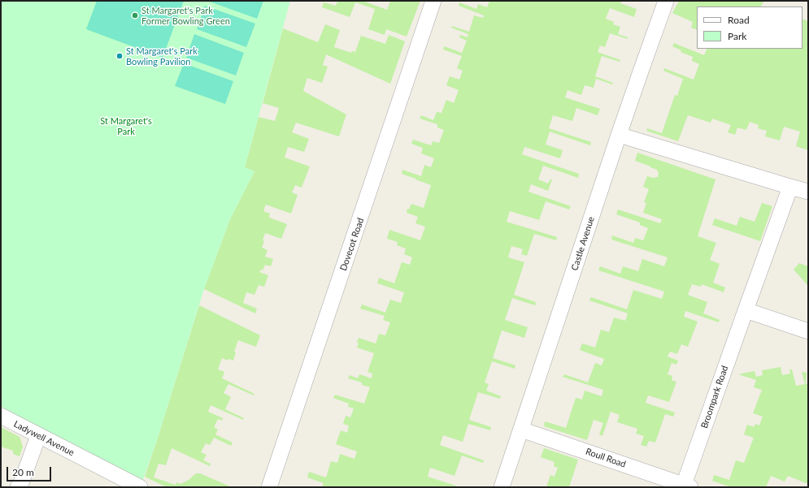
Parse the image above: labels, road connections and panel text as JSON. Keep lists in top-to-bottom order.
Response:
{
  "streets": {
    "street": [
      "Castle Avenue",
      "Dovecot Road",
      "Broompark Road",
      "Ladywell Avenue",
      "Roull Road"
    ]
  },
  "crossings": [
    ["Castle Avenue", "Roull Road"],
    ["Broompark Road", "Roull Road"]
  ],
  "parks": ["St Margaret's Park"],
  "places": ["St Margaret's Park Former Bowling Green", "St Margaret's Park Bowling Pavilion"],
  "legend": ["Road", "Park"],
  "scale_bar": "20 m"
}
